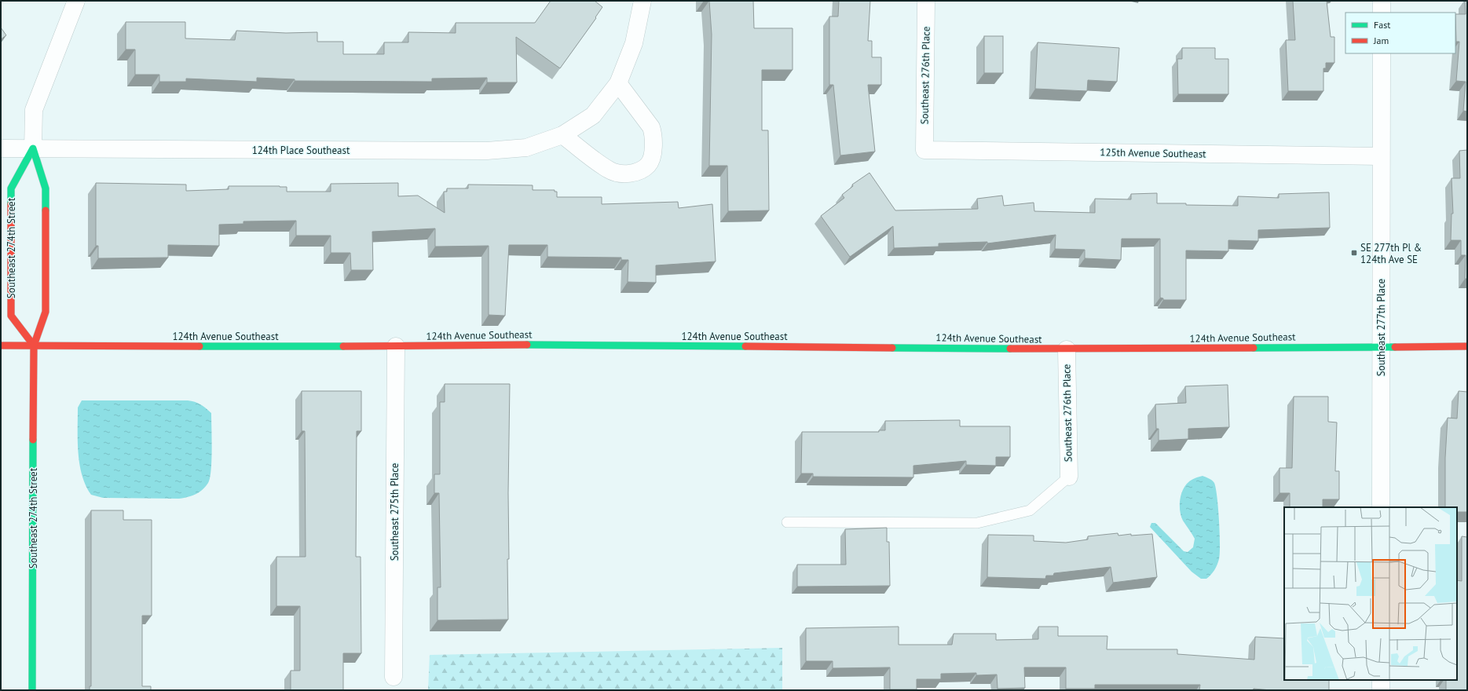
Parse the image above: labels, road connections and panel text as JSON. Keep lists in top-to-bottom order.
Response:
{
  "streets": {
    "street": [
      "Southeast 276th Place",
      "124th Place Southeast",
      "125th Avenue Southeast",
      "Southeast 274th Street",
      "Southeast 277th Place",
      "124th Avenue Southeast",
      "Southeast 275th Place"
    ]
  },
  "crossings": [
    ["Southeast 276th Place", "125th Avenue Southeast"],
    ["Southeast 276th Place", "124th Avenue Southeast"],
    ["124th Place Southeast", "Southeast 274th Street"],
    ["125th Avenue Southeast", "Southeast 277th Place"],
    ["Southeast 274th Street", "124th Avenue Southeast"],
    ["Southeast 277th Place", "124th Avenue Southeast"],
    ["124th Avenue Southeast", "Southeast 275th Place"]
  ],
  "places": {
    "transit": ["SE 277th Pl & 124th Ave SE"]
  },
  "legend": ["Fast", "Jam"]
}
